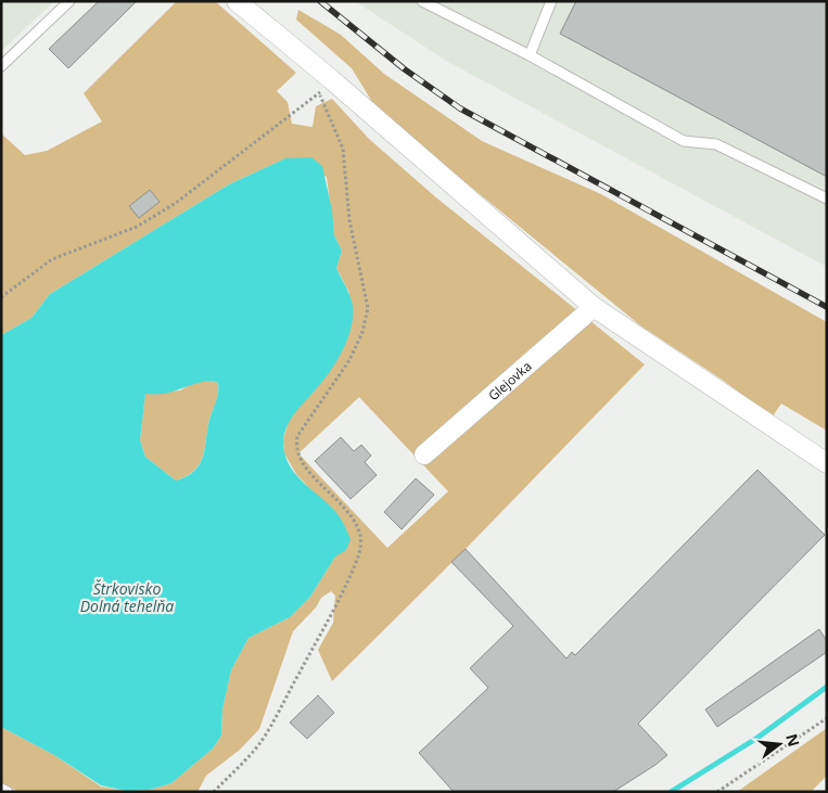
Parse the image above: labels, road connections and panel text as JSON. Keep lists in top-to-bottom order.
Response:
{
  "streets": {
    "street": ["Glejovka"]
  },
  "water": ["Štrkovisko Dolná tehelňa"],
  "north": "right"
}
